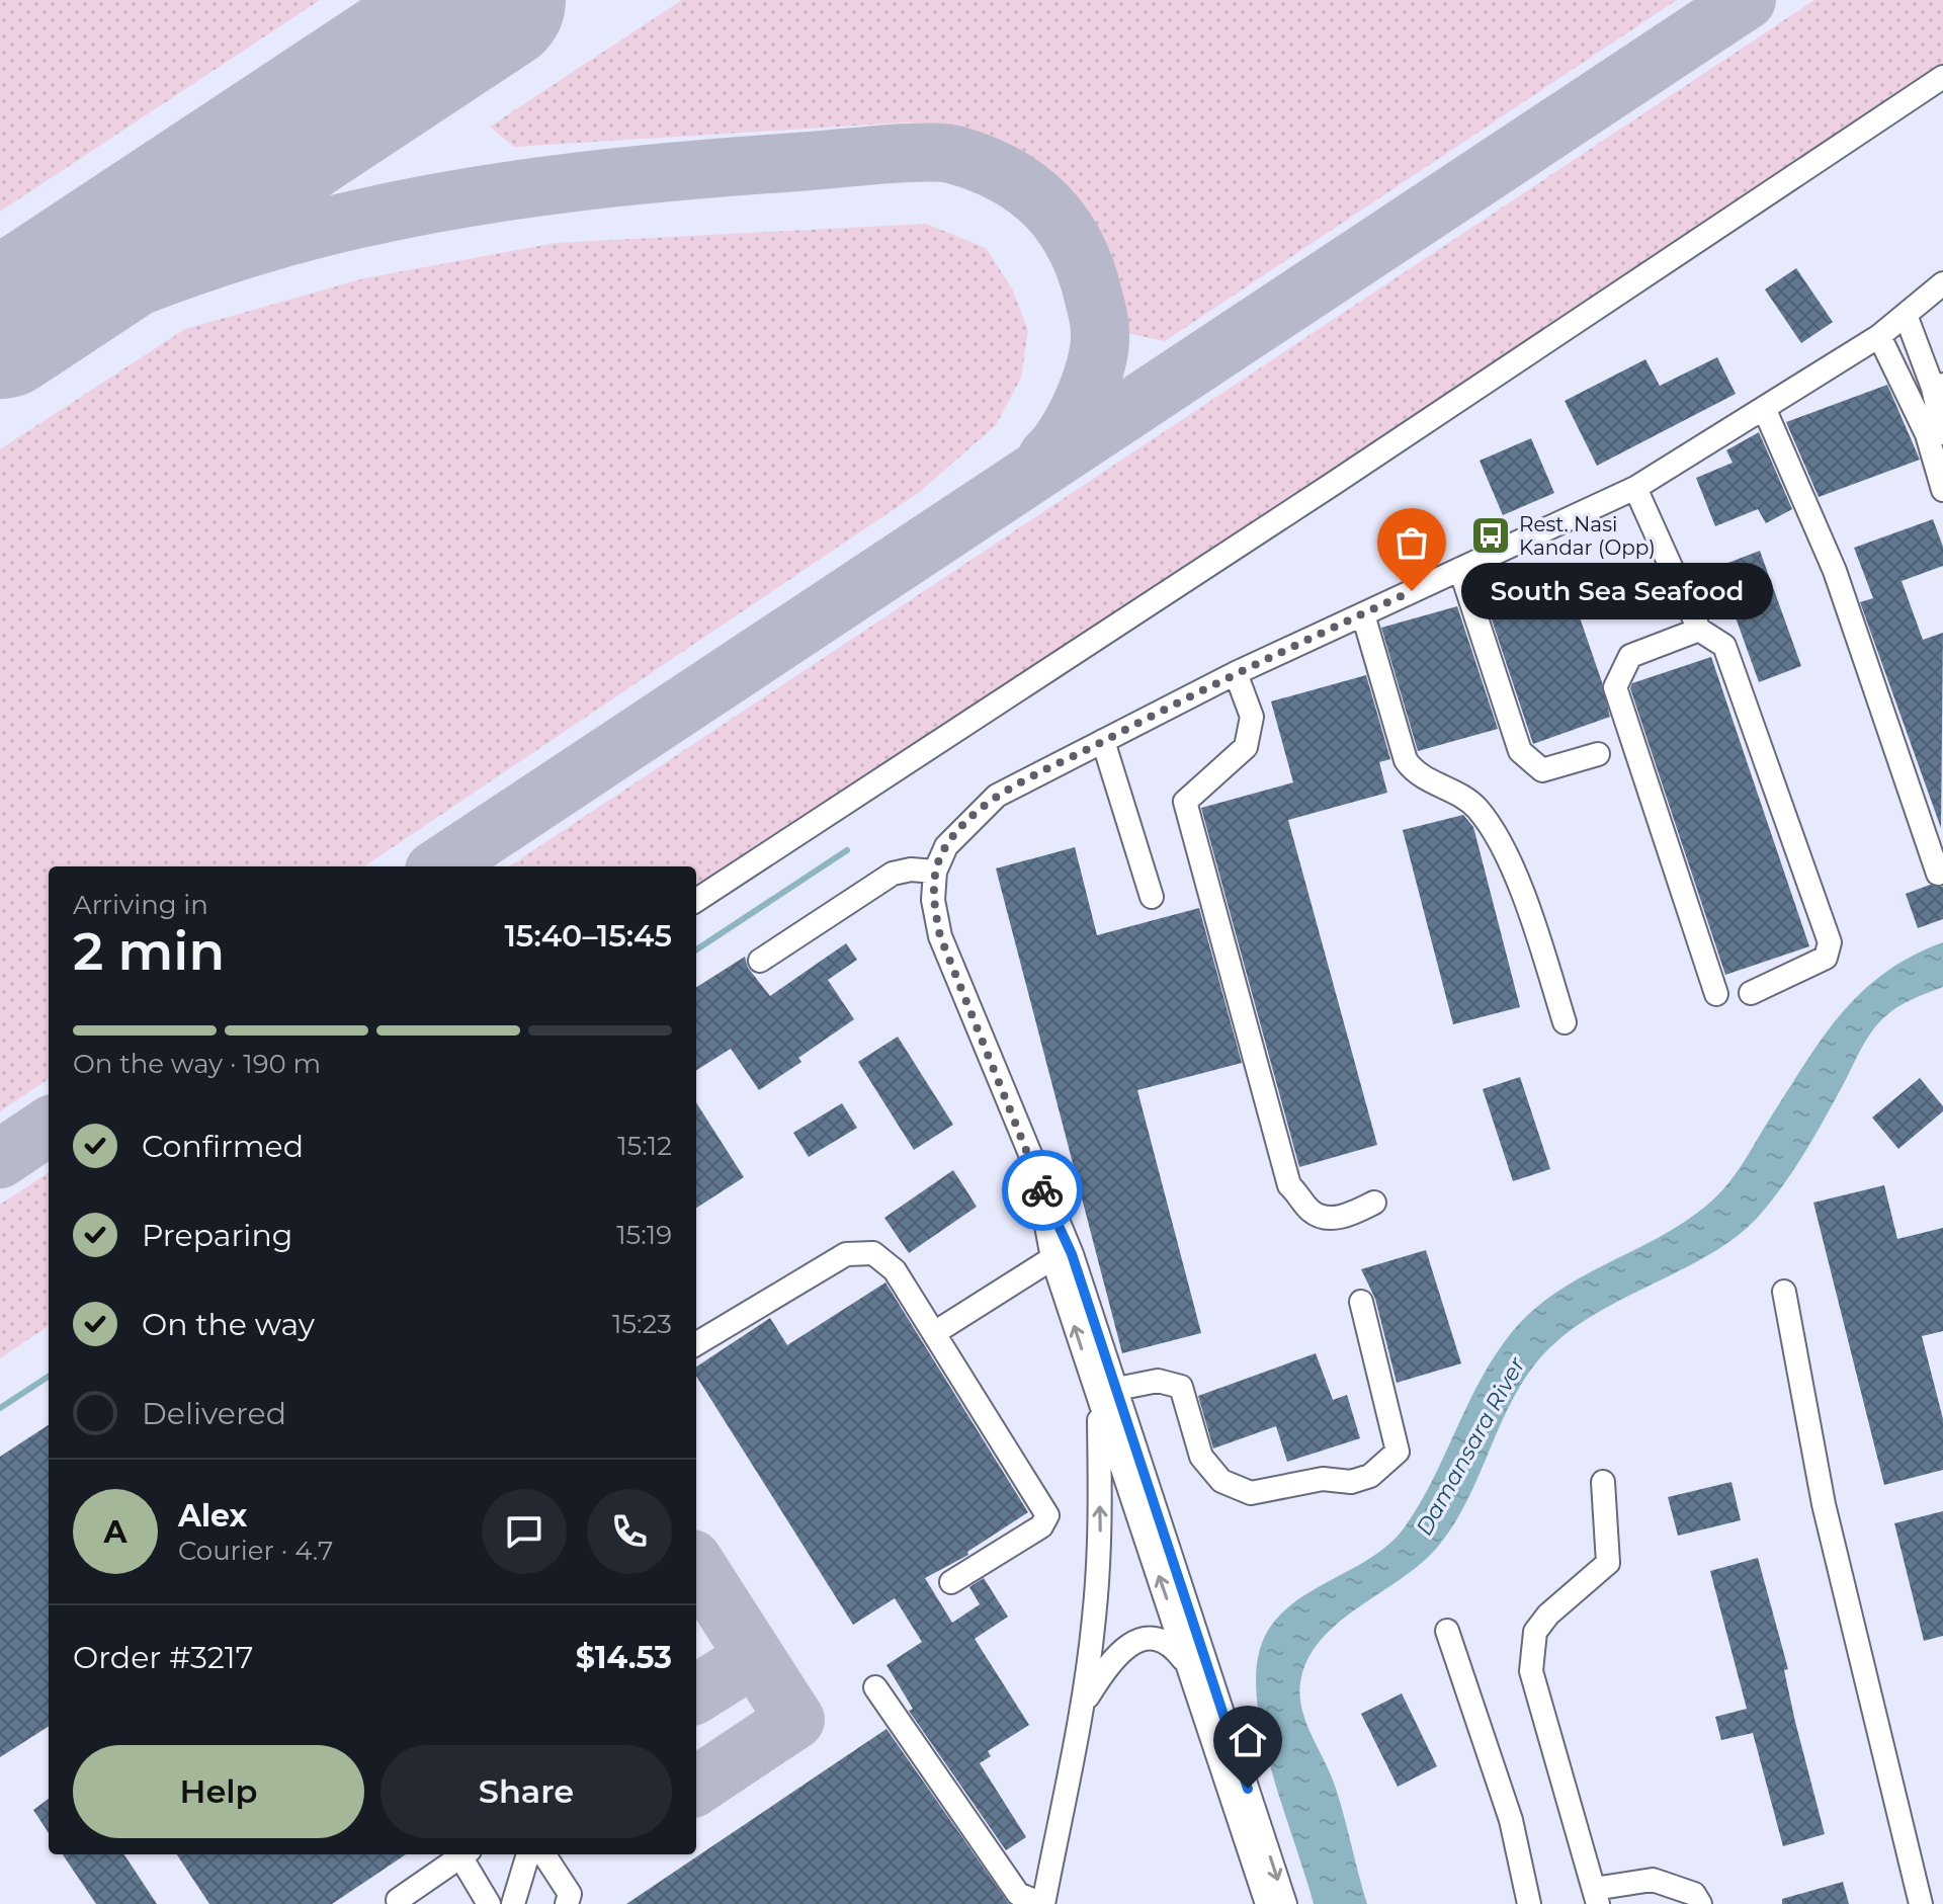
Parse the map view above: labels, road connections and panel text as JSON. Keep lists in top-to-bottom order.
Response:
{
  "water": ["Damansara River"],
  "places": {
    "bus stop": ["Rest. Nasi Kandar (Opp)"],
    "other": ["South Sea Seafood"]
  },
  "page": {
    "bubble": "South Sea Seafood",
    "heading": ["2 min", "Arriving in", "15:40–15:45"],
    "panel": [
      "Alex",
      "Courier · 4.7",
      "Order #3217",
      "$14.53"
    ],
    "bar": "On the way · 190 m",
    "list": [
      ["Confirmed", "15:12"],
      ["Preparing", "15:19"],
      ["On the way", "15:23"],
      "Delivered"
    ],
    "round": "A",
    "buttons": ["Help", "Share"]
  }
}
